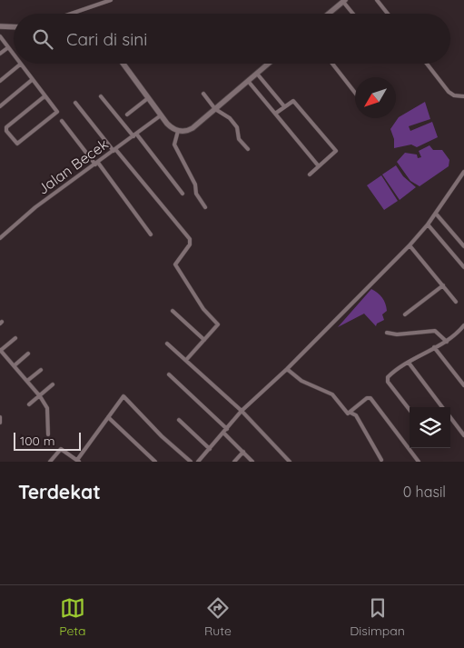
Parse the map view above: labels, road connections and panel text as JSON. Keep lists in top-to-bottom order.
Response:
{
  "streets": {
    "street": ["Jalan Becek"]
  },
  "scale_bar": "100 m",
  "north": "bottom left",
  "page": {
    "search": "Cari di sini",
    "scale": "100 m",
    "heading": ["Terdekat", "0 hasil"],
    "nav": ["Peta", "Rute", "Disimpan"]
  }
}
